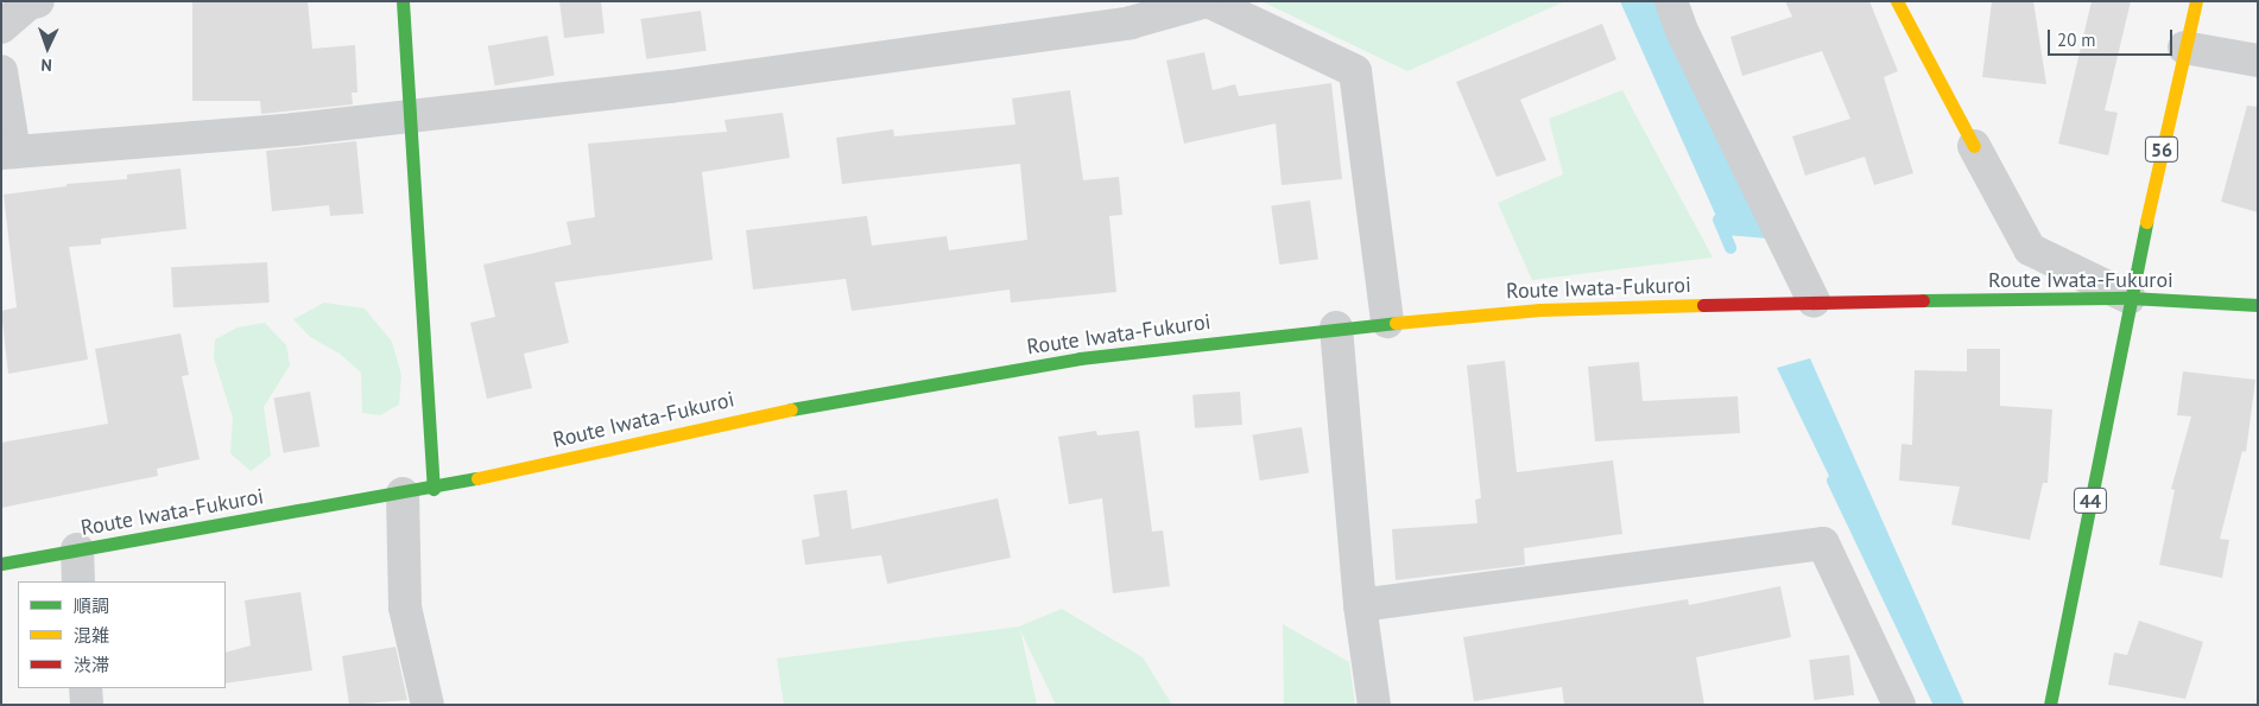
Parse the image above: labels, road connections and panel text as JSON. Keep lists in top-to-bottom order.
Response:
{
  "streets": {
    "main road": ["56", "Route Iwata-Fukuroi", "44"]
  },
  "crossings": [
    ["56", "Route Iwata-Fukuroi"],
    ["56", "44"],
    ["Route Iwata-Fukuroi", "44"]
  ],
  "legend": ["順調", "混雑", "渋滞"],
  "scale_bar": "20 m",
  "north": "bottom"
}
